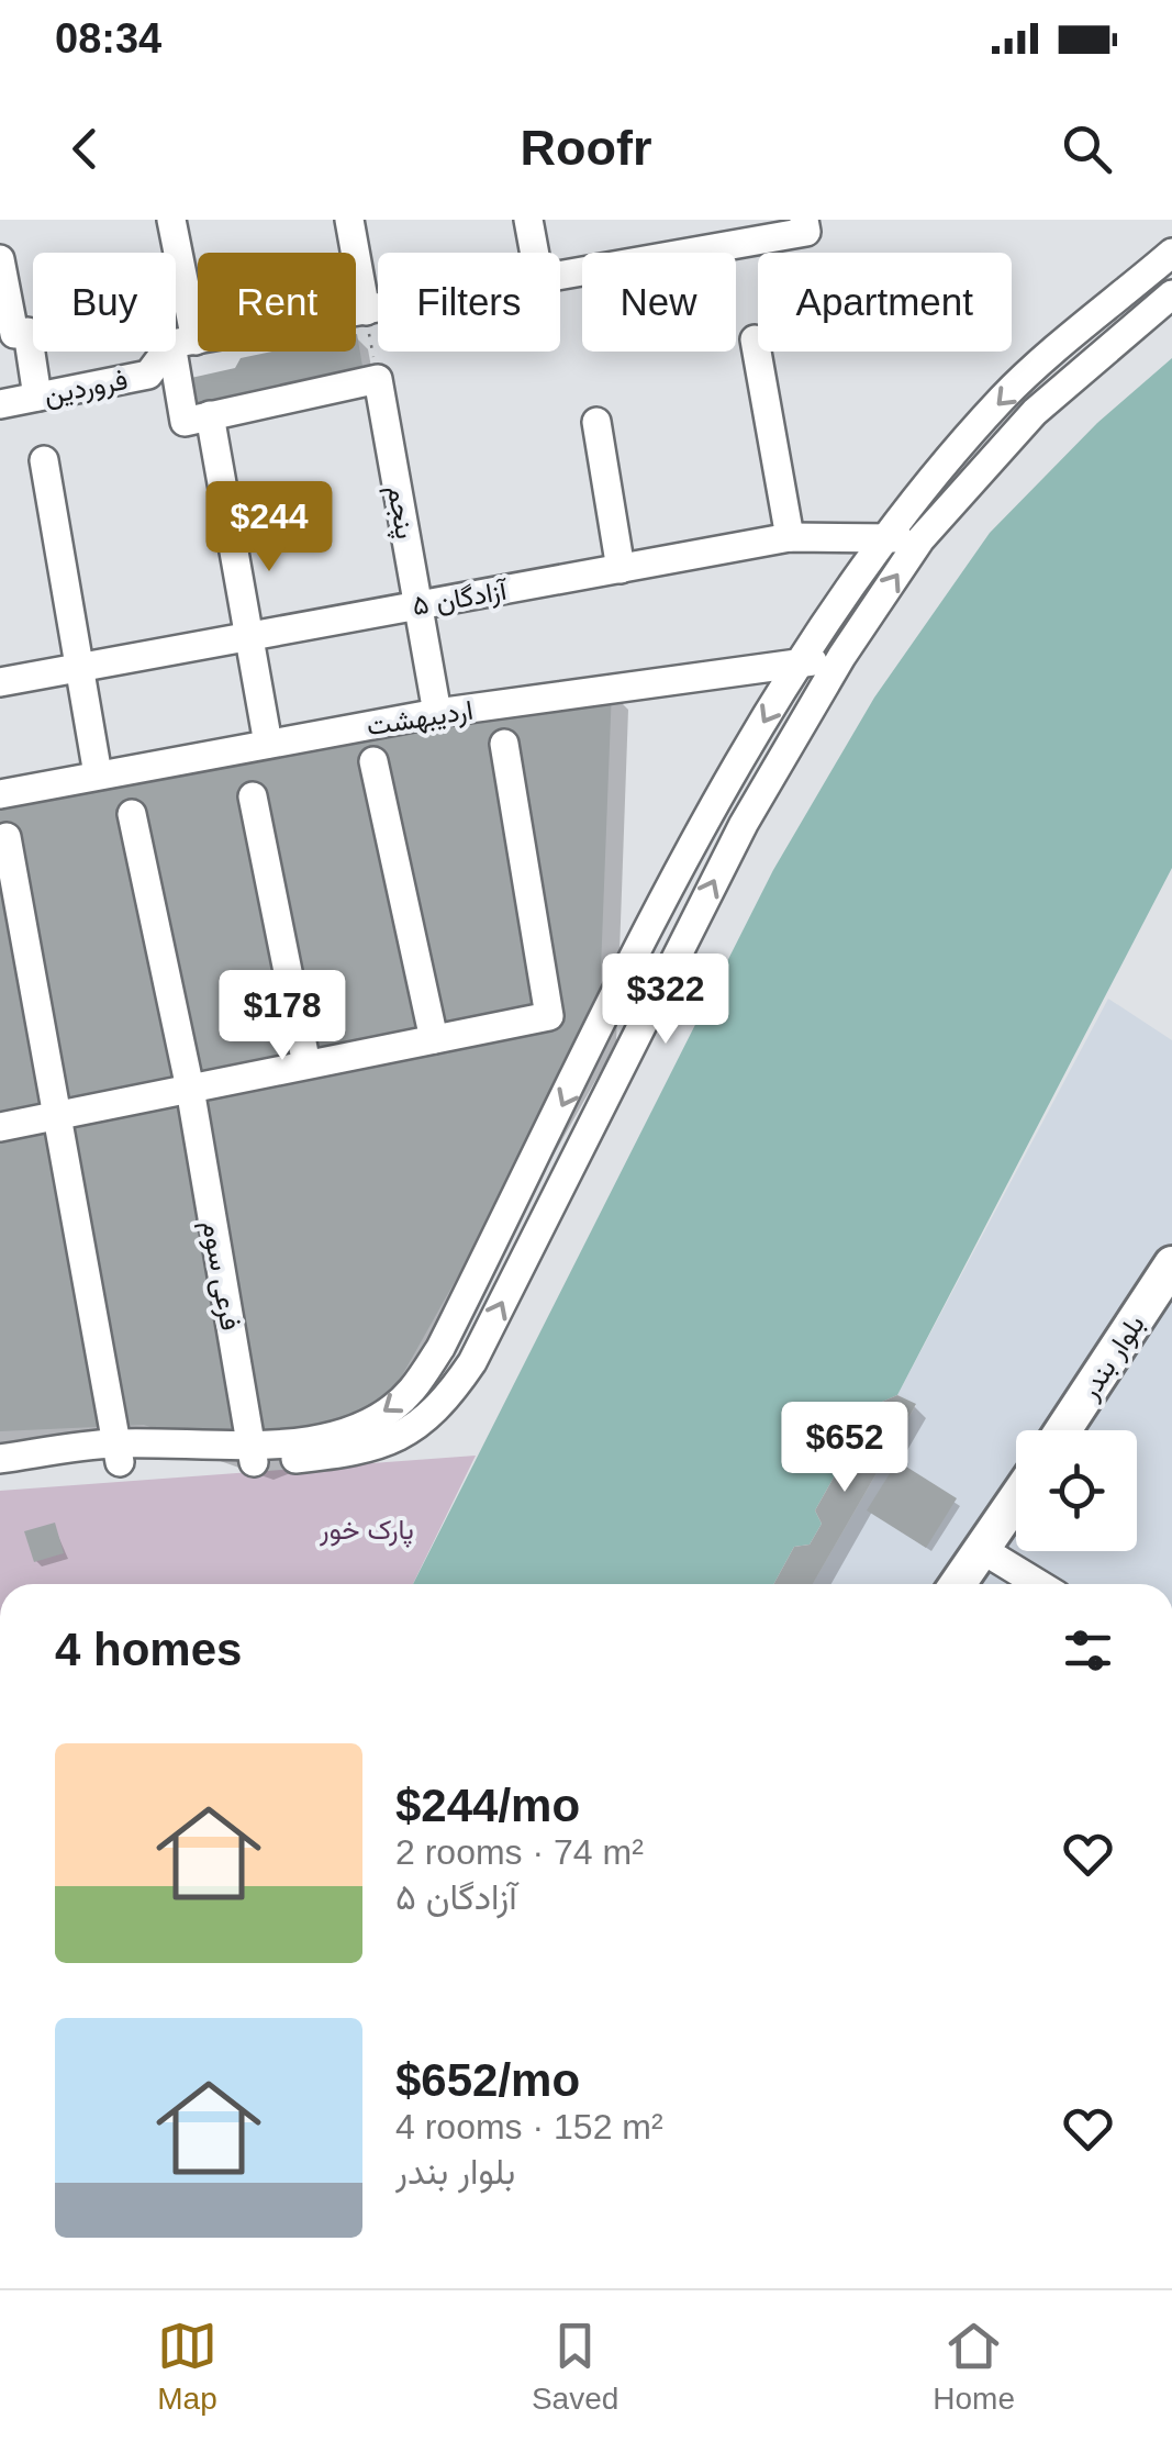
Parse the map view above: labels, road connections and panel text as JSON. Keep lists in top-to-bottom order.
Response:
{
  "streets": {
    "main road": ["بلوار بندر"],
    "street": [
      "فروردین",
      "پنجم",
      "آزادگان ۵",
      "اردیبهشت",
      "فرعی سوم"
    ]
  },
  "crossings": [
    ["پنجم", "آزادگان ۵"],
    ["پنجم", "اردیبهشت"]
  ],
  "parks": ["پارک خور"],
  "page": {
    "status": "08:34",
    "header": "Roofr",
    "chip": [
      "Buy",
      "Rent",
      "Filters",
      "New",
      "Apartment"
    ],
    "price": [
      "$244",
      "$322",
      "$178",
      "$652"
    ],
    "heading": "4 homes",
    "list": [
      {
        "name": "$244/mo",
        "note": "2 rooms · 74 m² · آزادگان ۵"
      },
      {
        "name": "$652/mo",
        "note": "4 rooms · 152 m² · بلوار بندر"
      }
    ],
    "tabs": ["Map", "Saved", "Home"]
  }
}
